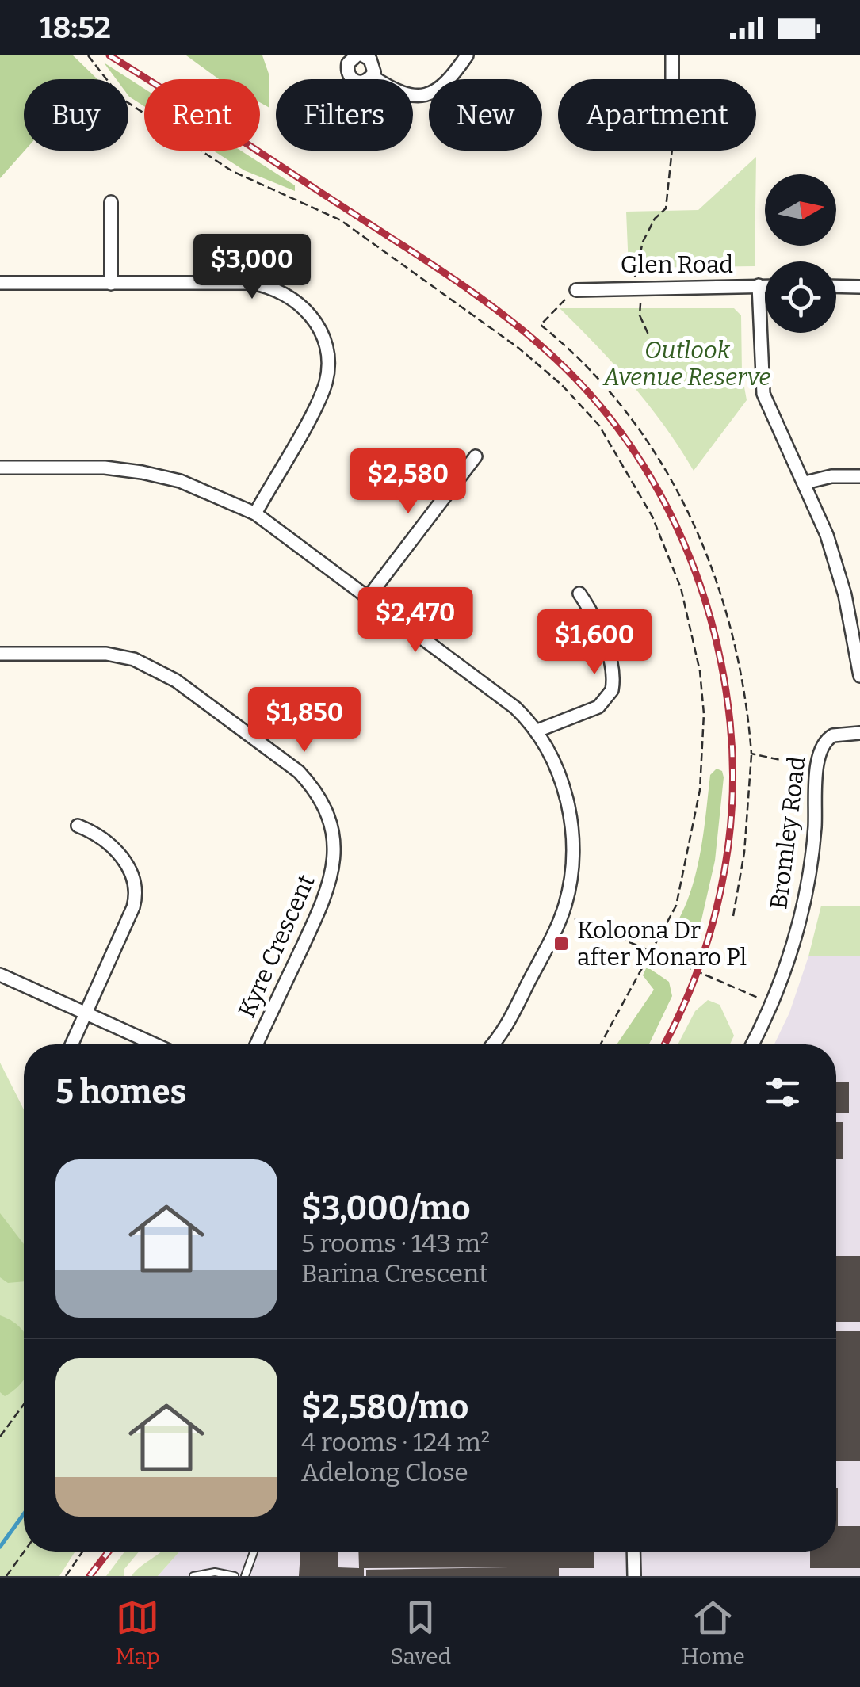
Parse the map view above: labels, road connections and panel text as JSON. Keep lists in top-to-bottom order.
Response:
{
  "streets": {
    "street": ["Glen Road", "Bromley Road", "Kyre Crescent"]
  },
  "parks": ["Outlook Avenue Reserve"],
  "places": {
    "transit": ["Koloona Dr after Monaro Pl"]
  },
  "north": "right",
  "page": {
    "status": "18:52",
    "chip": [
      "Buy",
      "Rent",
      "Filters",
      "New",
      "Apartment"
    ],
    "price": [
      "$3,000",
      "$2,580",
      "$2,470",
      "$1,600",
      "$1,850"
    ],
    "heading": "5 homes",
    "list": [
      {
        "name": "$3,000/mo",
        "note": "5 rooms · 143 m² · Barina Crescent"
      },
      {
        "name": "$2,580/mo",
        "note": "4 rooms · 124 m² · Adelong Close"
      }
    ],
    "tabs": ["Map", "Saved", "Home"]
  }
}
